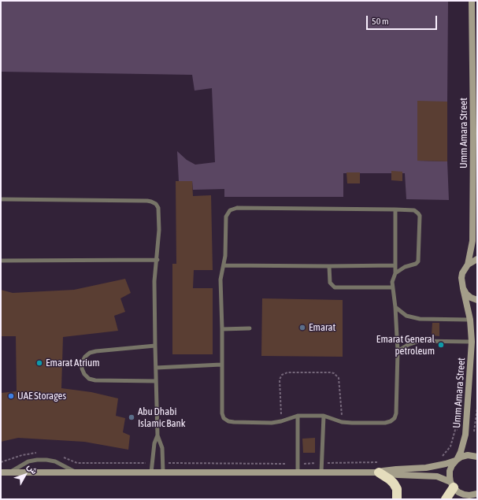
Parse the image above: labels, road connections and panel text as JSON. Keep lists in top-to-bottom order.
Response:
{
  "streets": {
    "street": ["Umm Amara Street"]
  },
  "places": [
    "Emarat",
    "Emarat General petroleum",
    "Emarat Atrium",
    "UAE Storages",
    "Abu Dhabi Islamic Bank"
  ],
  "scale_bar": "50 m",
  "north": "top right"
}
